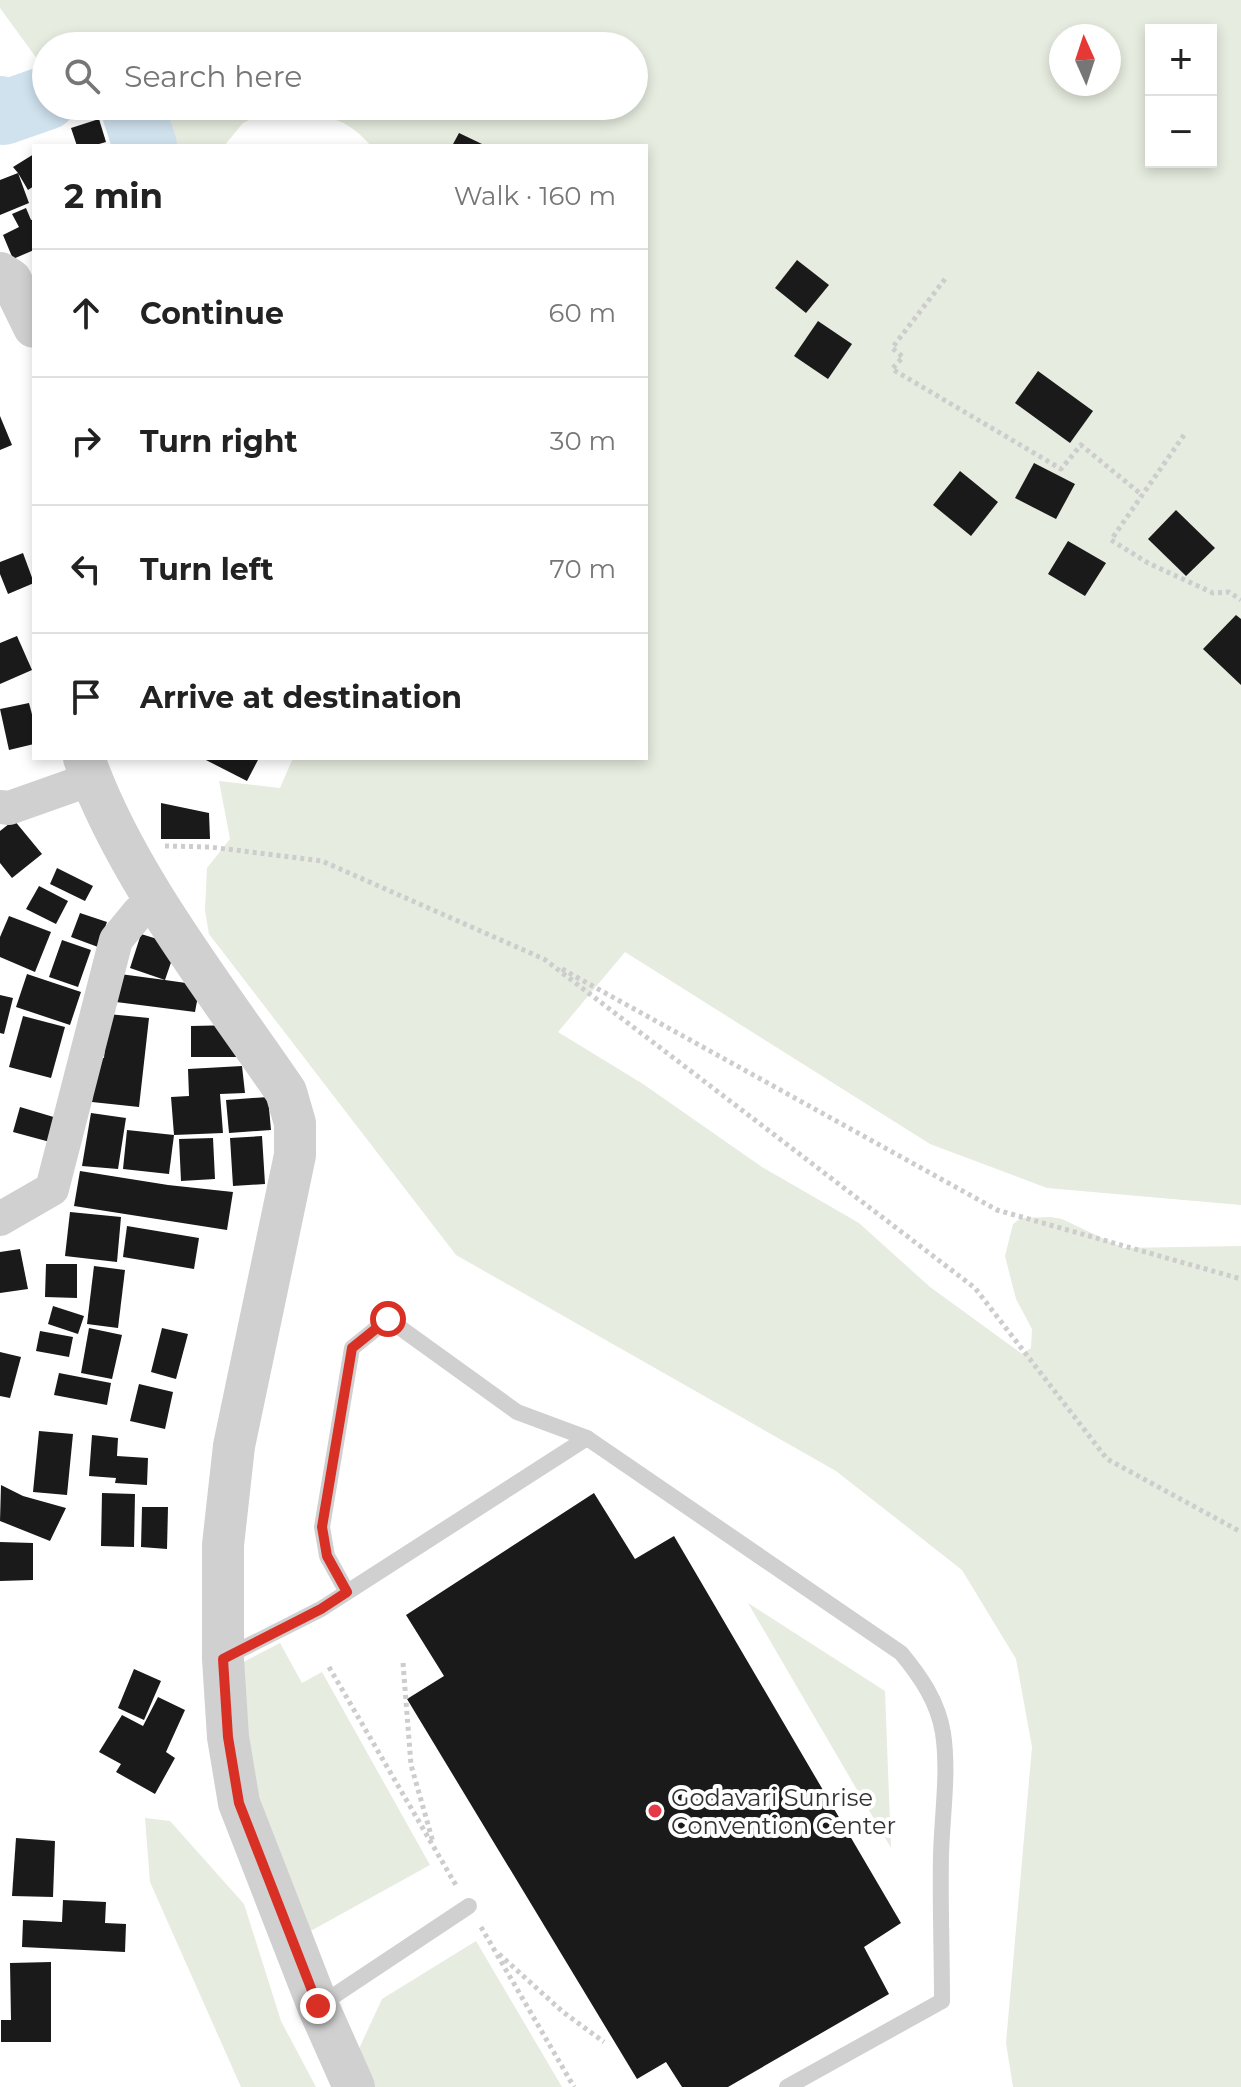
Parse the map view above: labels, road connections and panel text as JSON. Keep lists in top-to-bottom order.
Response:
{
  "places": ["Godavari Sunrise Convention Center"],
  "north": "top",
  "page": {
    "map_buttons": ["+", "−"],
    "search": "Search here",
    "heading": ["2 min", "Walk · 160 m"],
    "list": [
      ["Continue", "60 m"],
      ["Turn right", "30 m"],
      ["Turn left", "70 m"],
      "Arrive at destination"
    ]
  }
}
